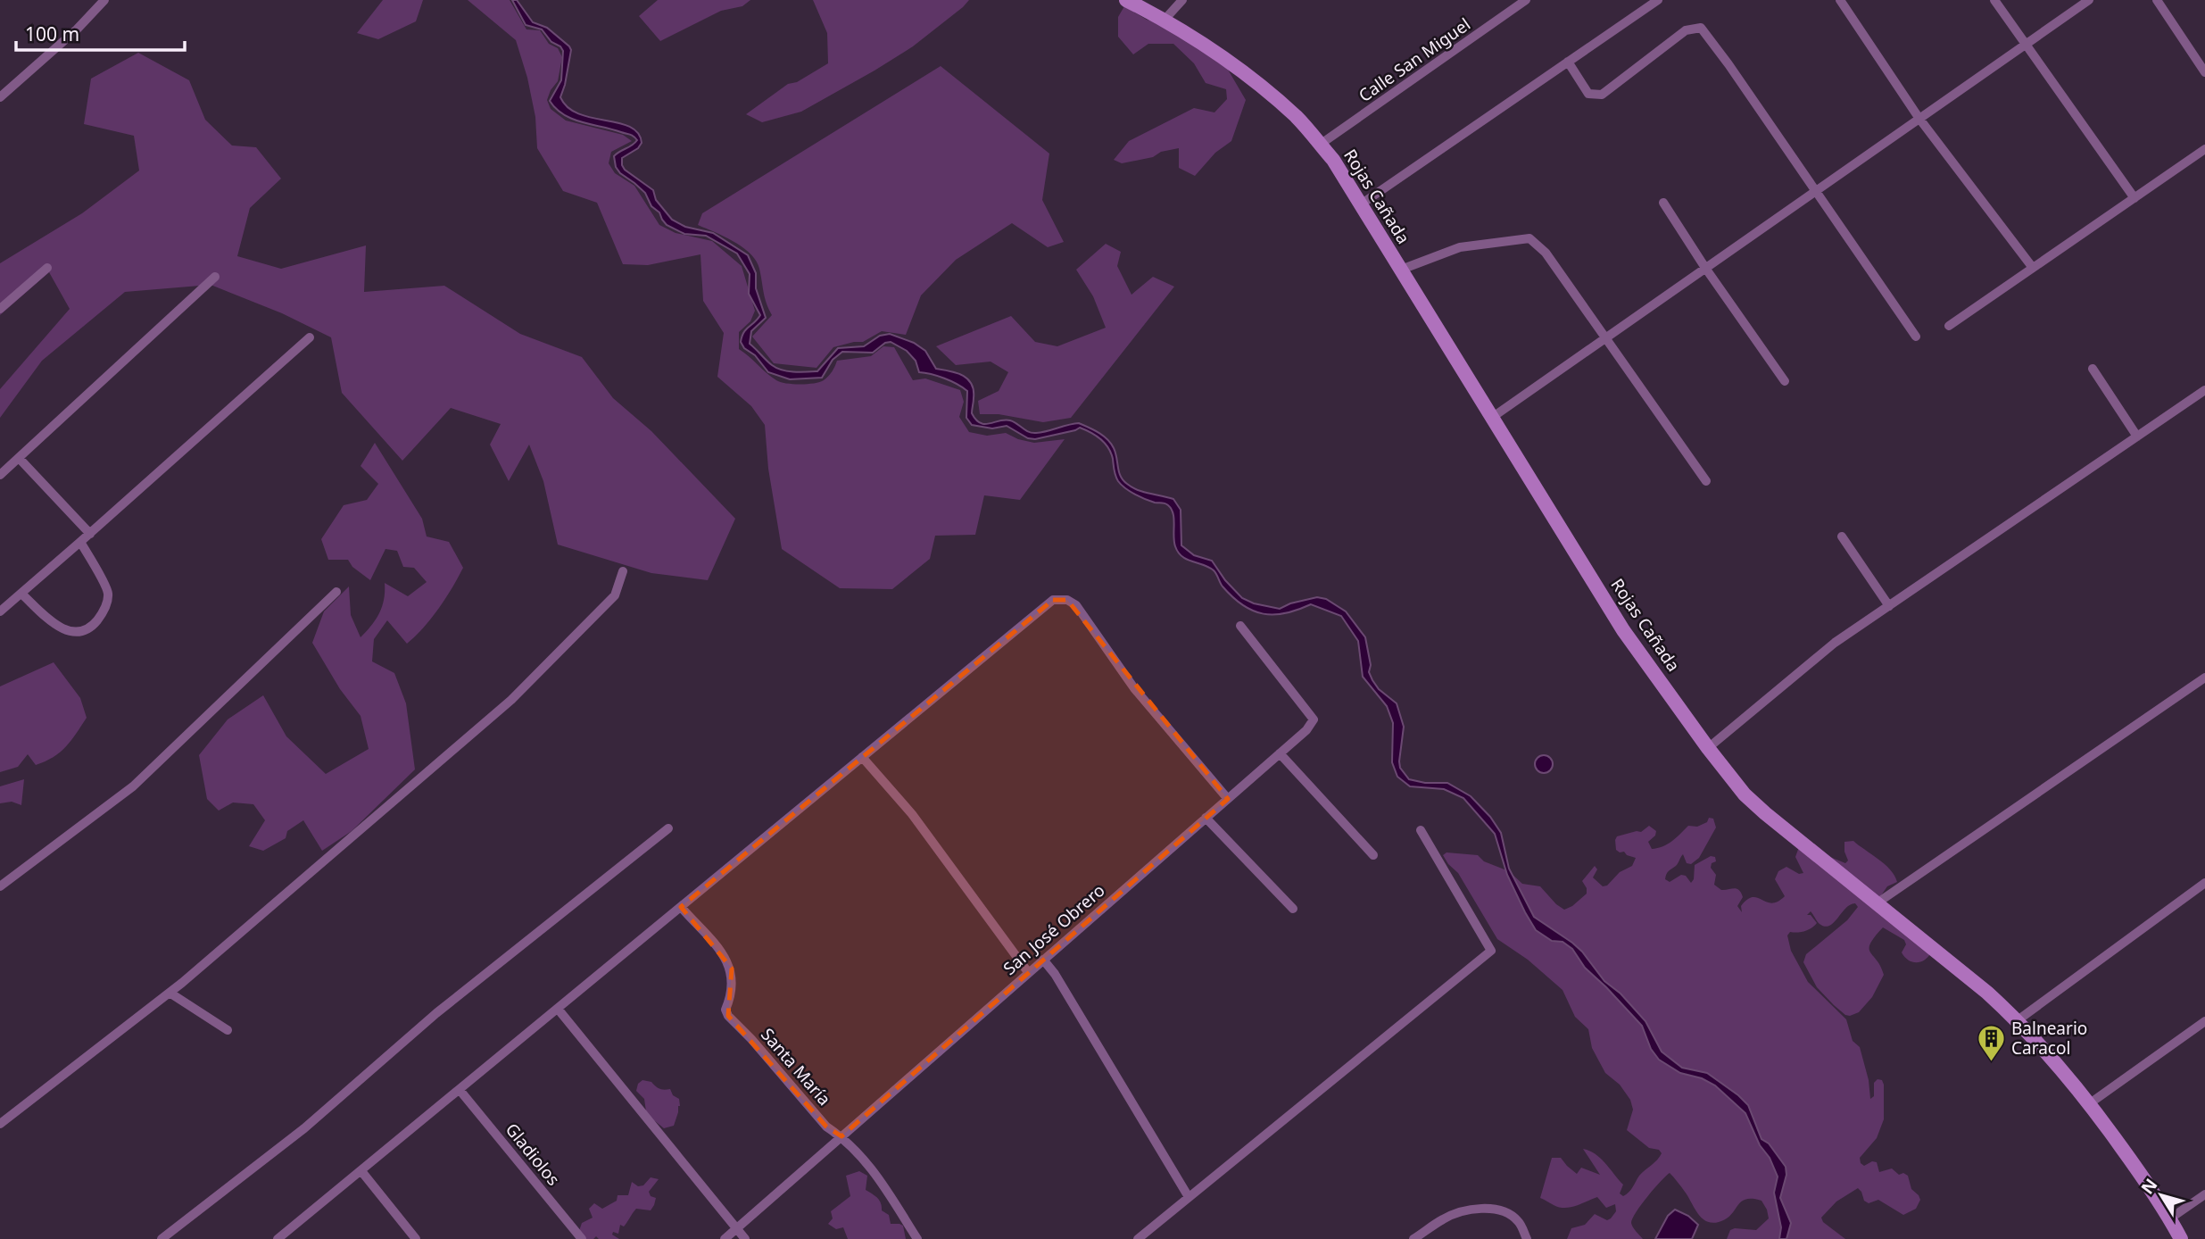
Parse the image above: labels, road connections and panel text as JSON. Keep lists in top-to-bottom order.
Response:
{
  "streets": {
    "main road": ["Rojas Cañada"],
    "street": [
      "Calle San Miguel",
      "San José Obrero",
      "Santa María",
      "Gladiolos"
    ]
  },
  "crossings": [
    ["Calle San Miguel", "Rojas Cañada"],
    ["San José Obrero", "Santa María"]
  ],
  "places": {
    "building": ["Balneario Caracol"]
  },
  "scale_bar": "100 m",
  "north": "top left"
}
